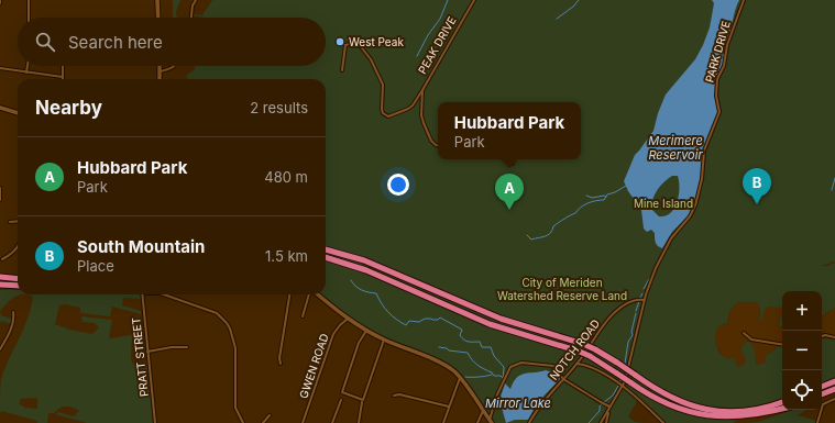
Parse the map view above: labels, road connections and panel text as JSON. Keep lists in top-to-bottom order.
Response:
{
  "streets": {
    "street": [
      "PEAK DRIVE",
      "PARK DRIVE",
      "NOTCH ROAD",
      "PRATT STREET",
      "GWEN ROAD"
    ]
  },
  "crossings": [
    ["PARK DRIVE", "NOTCH ROAD"]
  ],
  "water": ["Merimere Reservoir", "Mirror Lake"],
  "parks": ["Mine Island", "City of Meriden Watershed Reserve Land"],
  "places": ["West Peak"],
  "page": {
    "search": "Search here",
    "heading": ["Nearby", "2 results"],
    "popup": ["Hubbard Park", "Park"],
    "list": [
      {
        "mark": "A",
        "name": "Hubbard Park",
        "note": "Park",
        "value": "480 m"
      },
      {
        "mark": "B",
        "name": "South Mountain",
        "note": "Place",
        "value": "1.5 km"
      }
    ],
    "pins": ["B", "A"],
    "map_buttons": ["+", "−"]
  }
}
